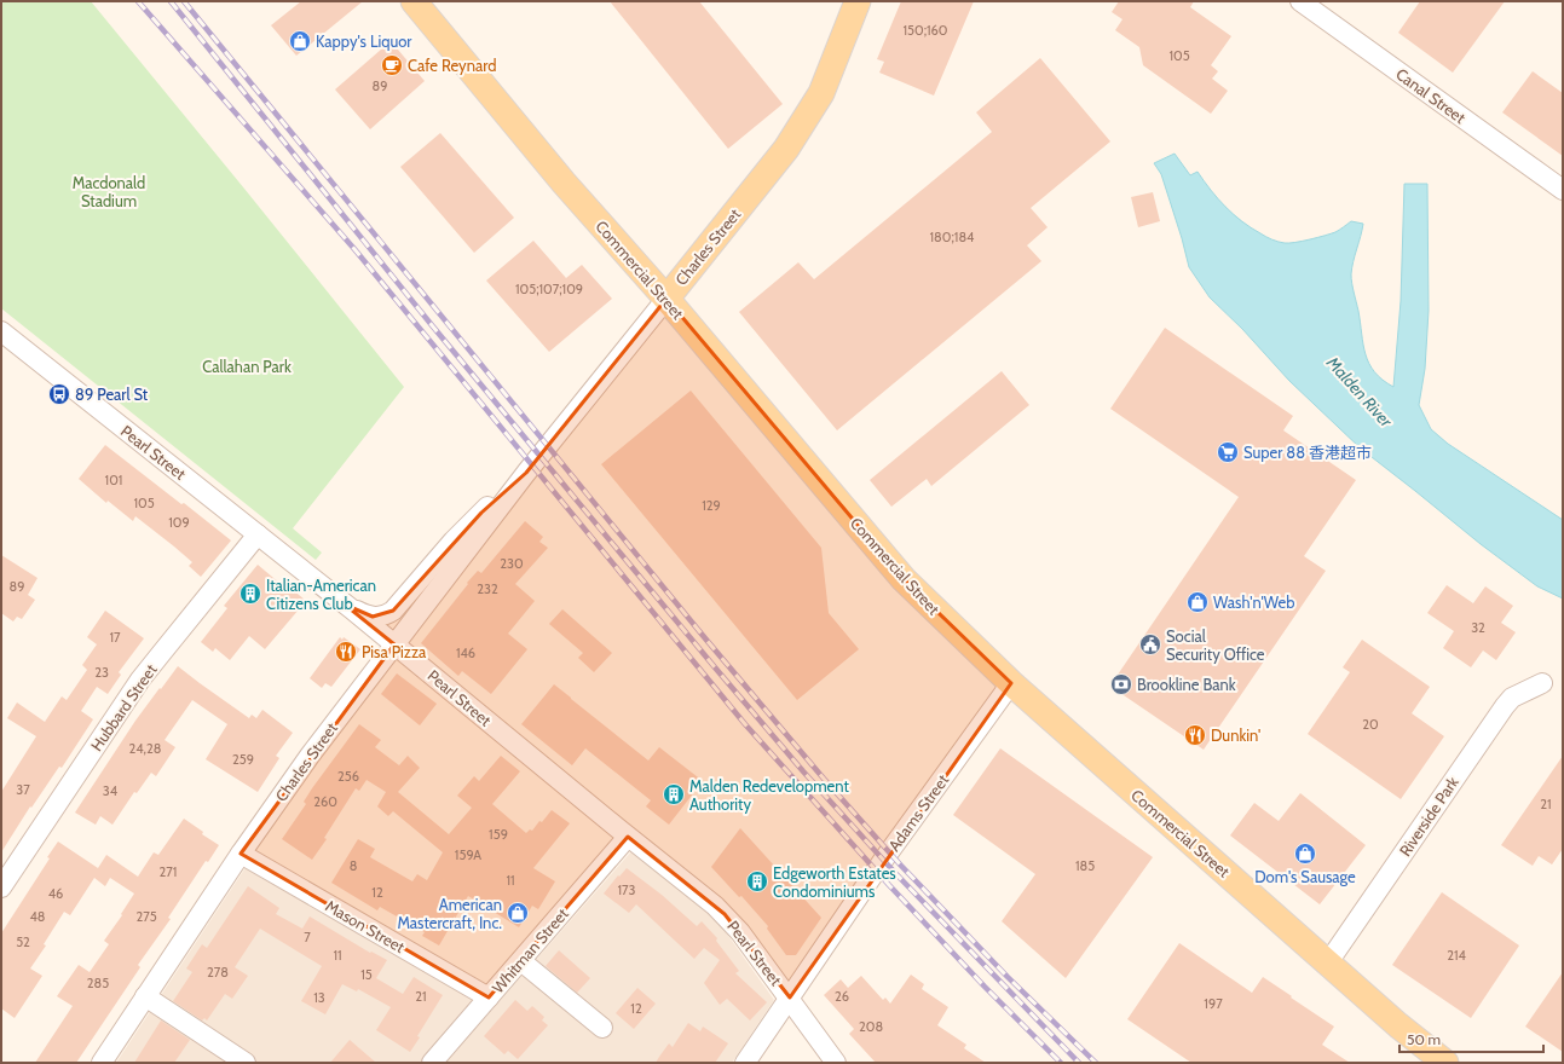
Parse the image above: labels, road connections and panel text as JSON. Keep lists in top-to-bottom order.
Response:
{
  "streets": {
    "main road": ["Charles Street", "Commercial Street"],
    "street": [
      "Canal Street",
      "Pearl Street",
      "Hubbard Street",
      "Adams Street",
      "Riverside Park",
      "Mason Street",
      "Whitman Street"
    ]
  },
  "crossings": [
    ["Charles Street", "Commercial Street"],
    ["Charles Street", "Pearl Street"],
    ["Charles Street", "Mason Street"],
    ["Commercial Street", "Adams Street"],
    ["Commercial Street", "Riverside Park"],
    ["Pearl Street", "Hubbard Street"],
    ["Pearl Street", "Adams Street"],
    ["Pearl Street", "Whitman Street"],
    ["Mason Street", "Whitman Street"]
  ],
  "water": ["Malden River"],
  "parks": ["Macdonald Stadium", "Callahan Park"],
  "places": {
    "shop": [
      "Kappy's Liquor",
      "Wash'n'Web",
      "Dom's Sausage",
      "American Mastercraft, Inc."
    ],
    "cafe": ["Cafe Reynard"],
    "bus stop": ["89 Pearl St"],
    "supermarket": ["Super 88 香港超市"],
    "building": ["Italian-American Citizens Club", "Malden Redevelopment Authority", "Edgeworth Estates Condominiums"],
    "public building": ["Social Security Office"],
    "restaurant": ["Pisa Pizza", "Dunkin'"],
    "bank": ["Brookline Bank"]
  },
  "house_numbers": [
    "150;160",
    "105",
    "89",
    "180;184",
    "105;107;109",
    "101",
    "105",
    "129",
    "109",
    "230",
    "89",
    "232",
    "32",
    "17",
    "146",
    "23",
    "20",
    "24,28",
    "259",
    "256",
    "37",
    "34",
    "260",
    "21",
    "159",
    "159A",
    "8",
    "185",
    "271",
    "11",
    "173",
    "12",
    "46",
    "48",
    "275",
    "7",
    "52",
    "11",
    "214",
    "278",
    "15",
    "285",
    "21",
    "26",
    "13",
    "197",
    "12",
    "208"
  ],
  "scale_bar": "50 m"
}
